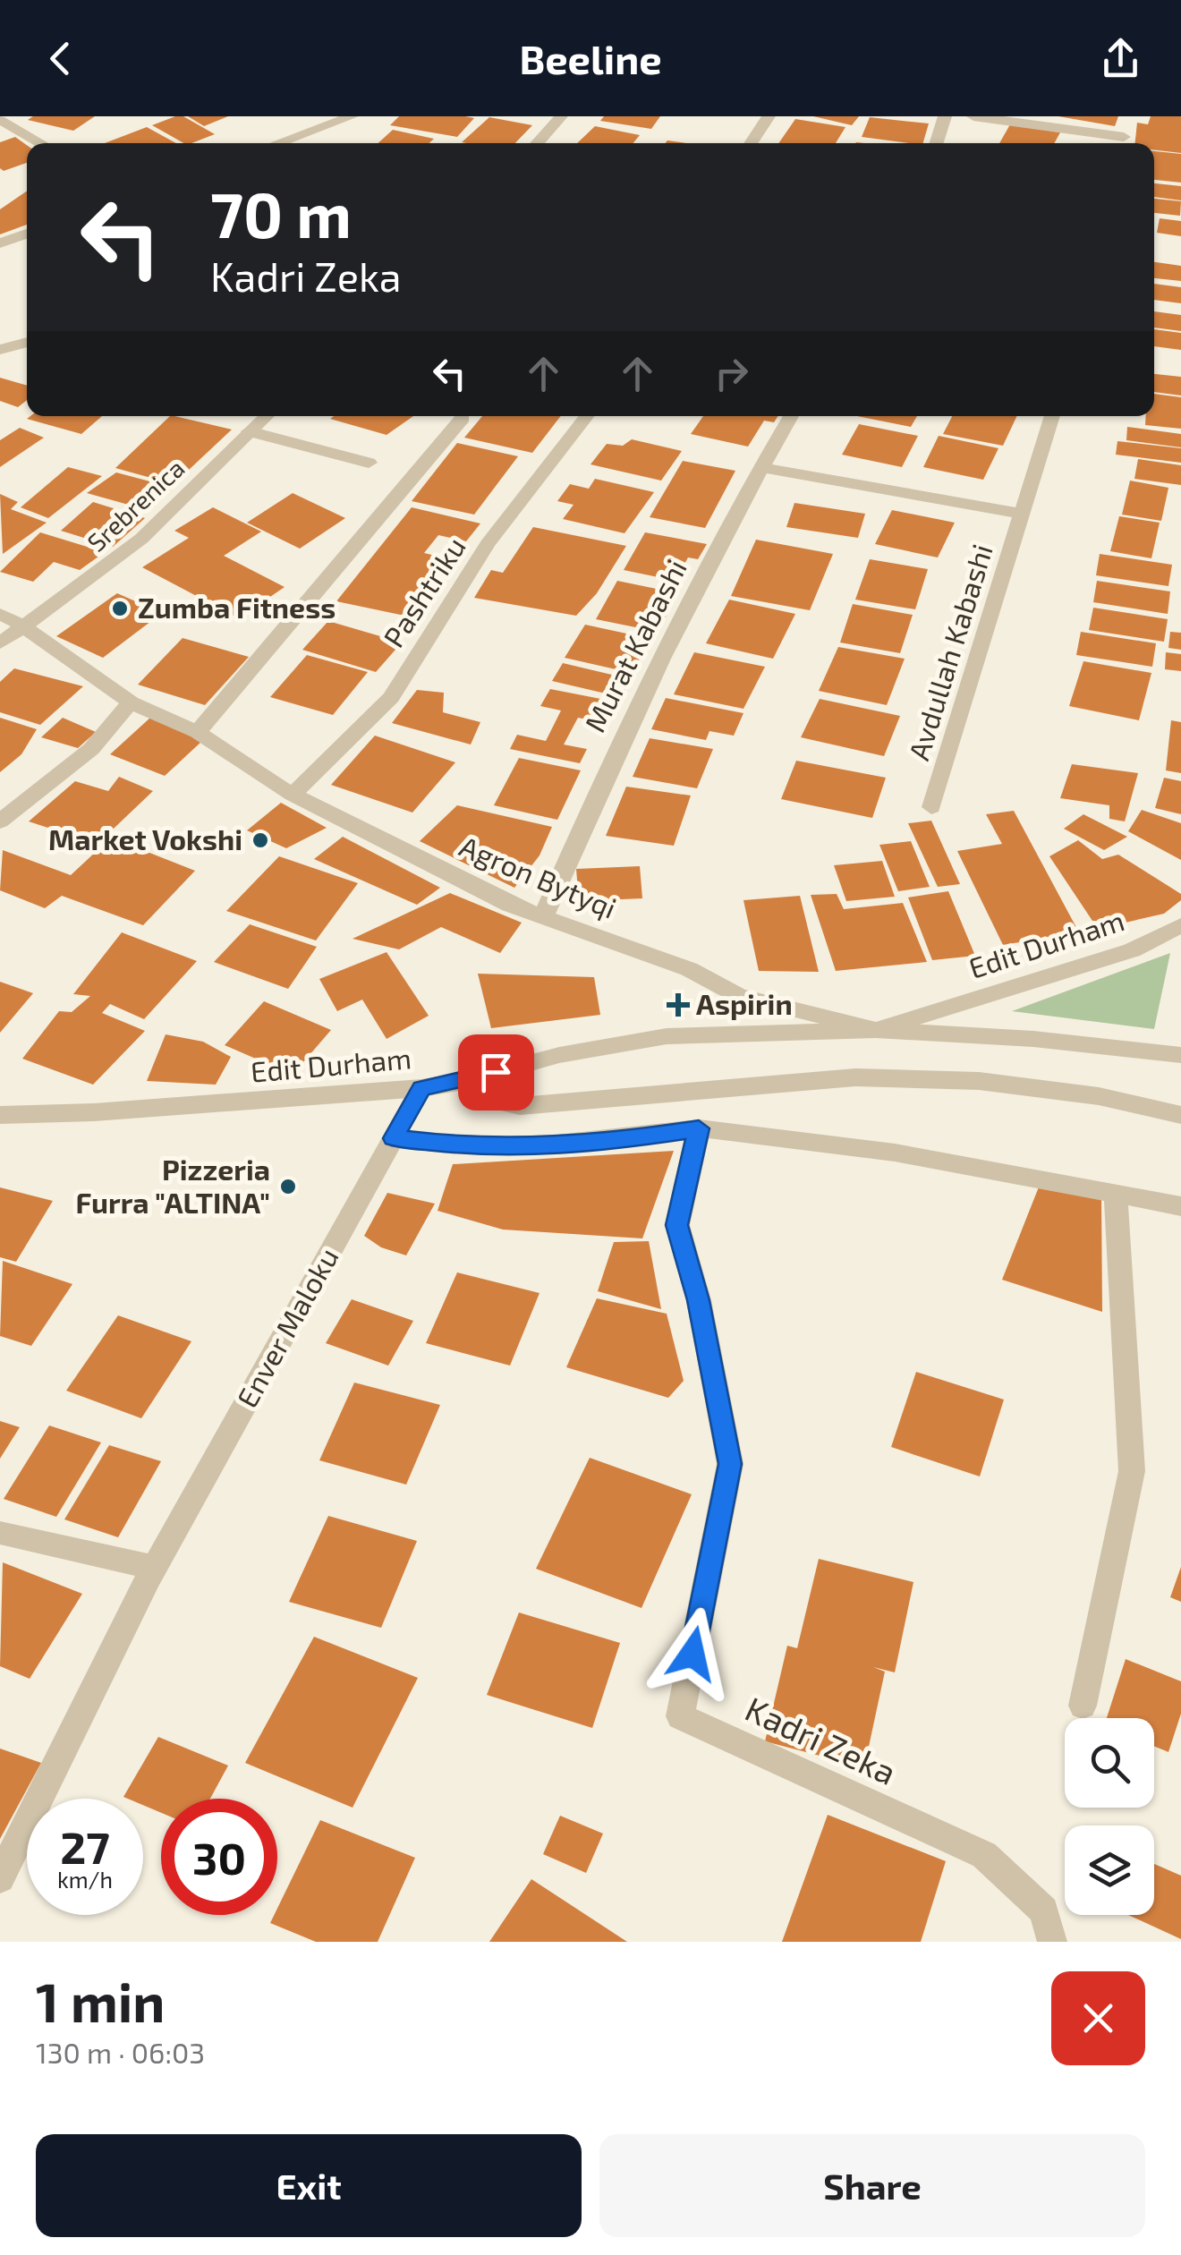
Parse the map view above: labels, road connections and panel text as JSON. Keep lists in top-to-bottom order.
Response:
{
  "streets": {
    "street": [
      "Srebrenica",
      "Pashtriku",
      "Murat Kabashi",
      "Avdullah Kabashi",
      "Agron Bytyqi",
      "Edit Durham",
      "Enver Maloku",
      "Kadri Zeka"
    ]
  },
  "crossings": [
    ["Srebrenica", "Agron Bytyqi"],
    ["Pashtriku", "Agron Bytyqi"],
    ["Murat Kabashi", "Avdullah Kabashi"],
    ["Murat Kabashi", "Agron Bytyqi"],
    ["Agron Bytyqi", "Edit Durham"],
    ["Edit Durham", "Enver Maloku"]
  ],
  "places": {
    "other": ["Zumba Fitness", "Market Vokshi", "Pizzeria Furra \"ALTINA\""],
    "health": ["Aspirin"]
  },
  "page": {
    "header": "Beeline",
    "turn": ["70 m", "Kadri Zeka"],
    "speed": "27 km/h",
    "limit": "30",
    "heading": ["1 min", "130 m · 06:03"],
    "buttons": ["Exit", "Share"]
  }
}
